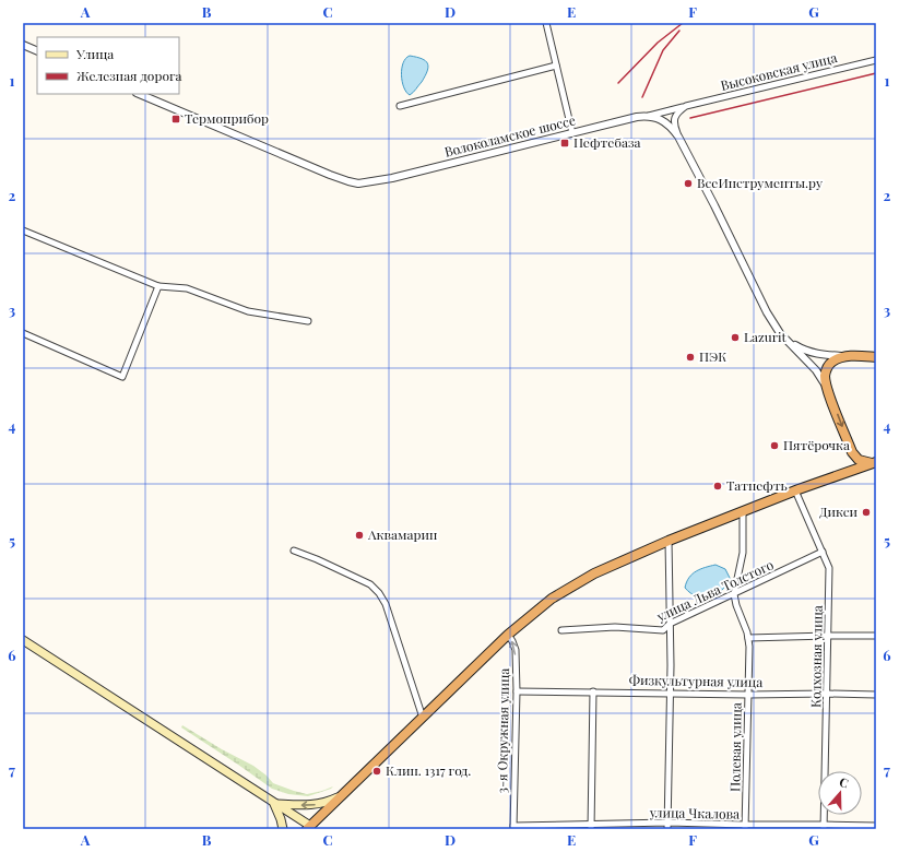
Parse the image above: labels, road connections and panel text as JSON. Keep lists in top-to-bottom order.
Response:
{
  "streets": {
    "street": [
      "Высоковская улица",
      "Волоколамское шоссе",
      "улица Льва Толстого",
      "Колхозная улица",
      "Физкультурная улица",
      "3-я Окружная улица",
      "Полевая улица",
      "улица Чкалова"
    ]
  },
  "crossings": [
    ["Высоковская улица", "Волоколамское шоссе"],
    ["улица Льва Толстого", "Колхозная улица"],
    ["улица Льва Толстого", "Полевая улица"],
    ["Колхозная улица", "Физкультурная улица"],
    ["Колхозная улица", "улица Чкалова"],
    ["Физкультурная улица", "3-я Окружная улица"],
    ["Физкультурная улица", "Полевая улица"],
    ["3-я Окружная улица", "улица Чкалова"],
    ["Полевая улица", "улица Чкалова"]
  ],
  "places": {
    "transit": ["Термоприбор", "Нефтебаза"],
    "other": [
      "ВсеИнструменты.ру",
      "Lazurit",
      "ПЭК",
      "Пятёрочка",
      "Татнефть",
      "Дикси",
      "Аквамарин",
      "Клин. 1317 год."
    ]
  },
  "legend": ["Улица", "Железная дорога"],
  "north": "top",
  "grid": {
    "columns": [
      "A",
      "B",
      "C",
      "D",
      "E",
      "F",
      "G"
    ],
    "rows": [
      "1",
      "2",
      "3",
      "4",
      "5",
      "6",
      "7"
    ]
  }
}
